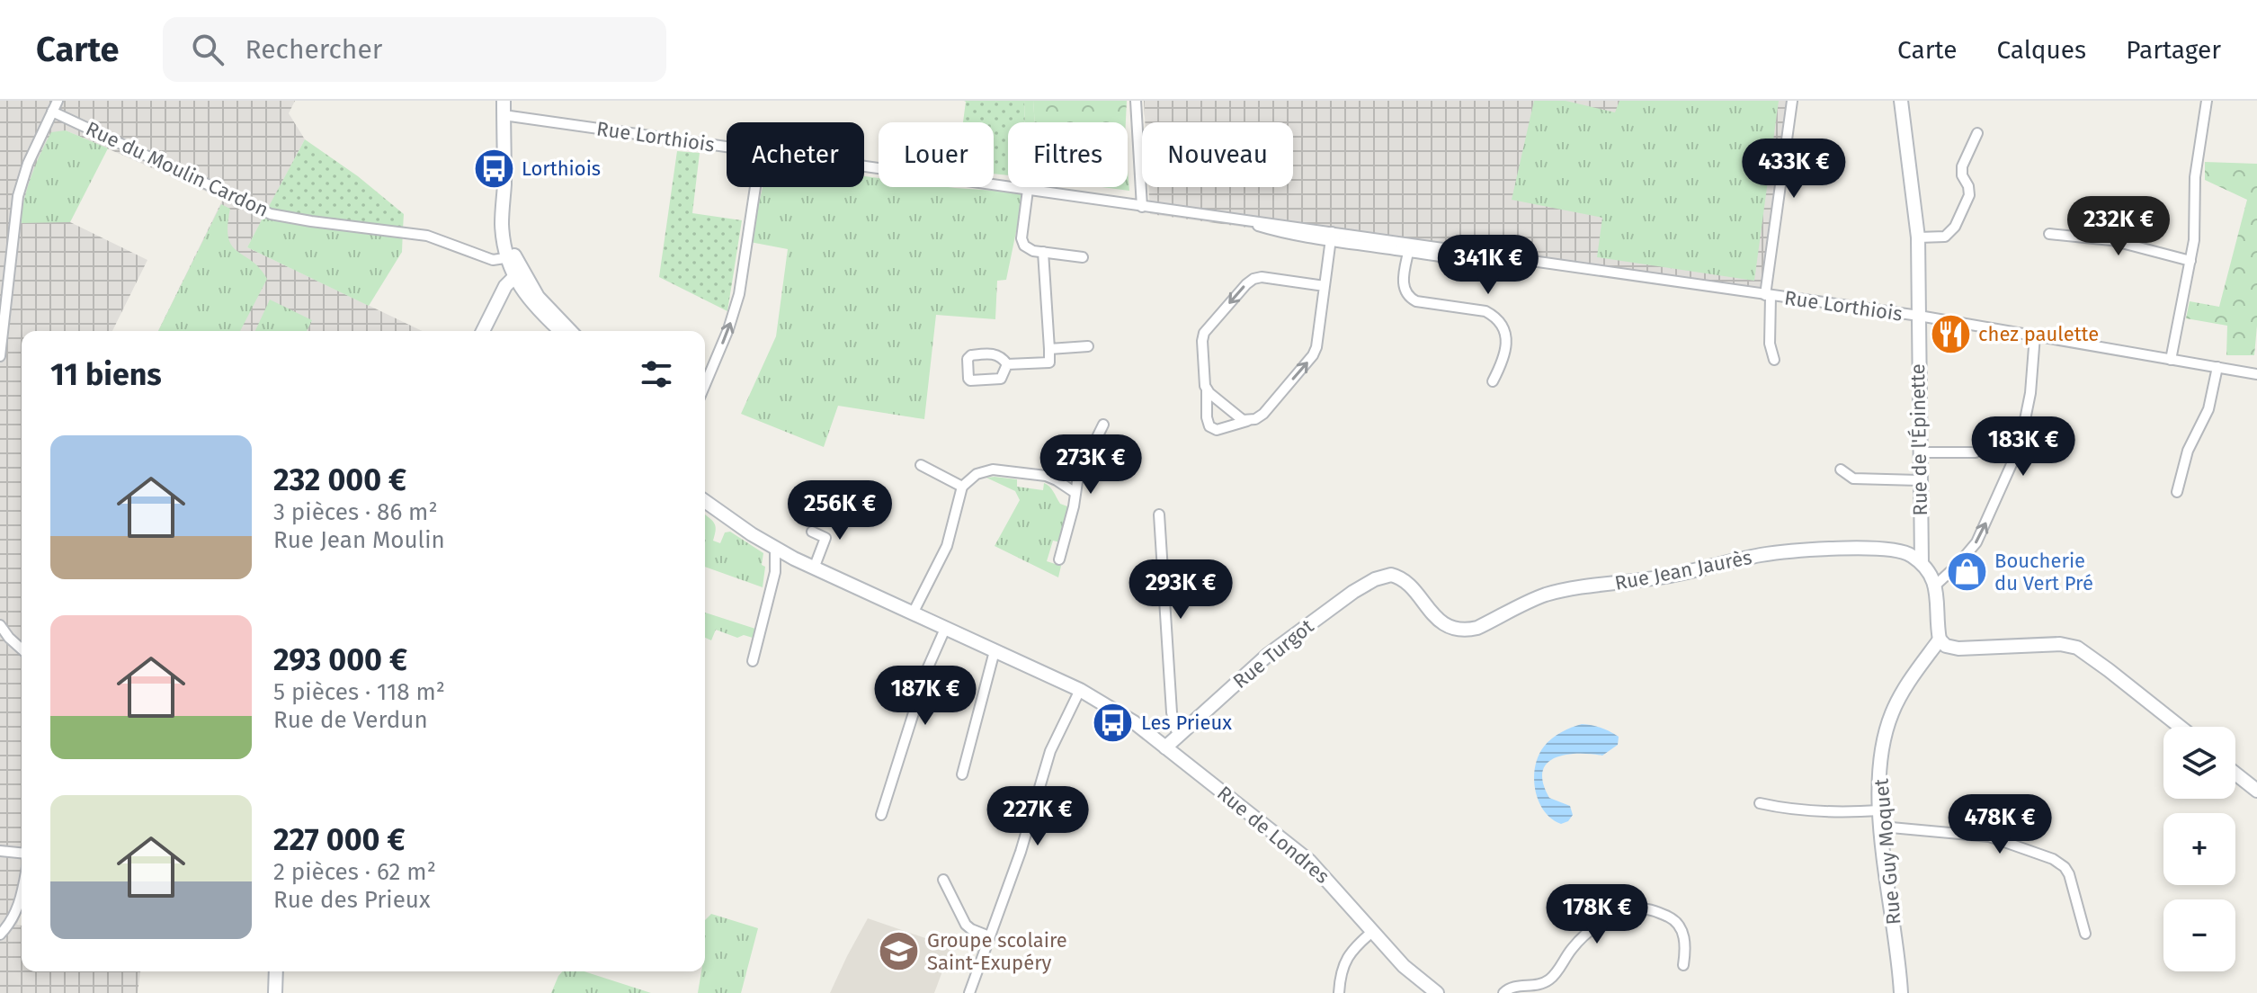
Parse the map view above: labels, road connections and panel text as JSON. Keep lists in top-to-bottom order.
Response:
{
  "streets": {
    "street": [
      "Rue Lorthiois",
      "Rue du Moulin Cardon",
      "Rue de l'Épinette",
      "Rue Jean Jaurès",
      "Rue Turgot",
      "Rue de Londres",
      "Rue Guy Moquet"
    ]
  },
  "crossings": [
    ["Rue Lorthiois", "Rue de l'Épinette"],
    ["Rue de l'Épinette", "Rue Jean Jaurès"],
    ["Rue Jean Jaurès", "Rue Turgot"],
    ["Rue Turgot", "Rue de Londres"]
  ],
  "places": {
    "bus stop": ["Lorthiois", "Les Prieux"],
    "restaurant": ["chez paulette"],
    "shop": ["Boucherie du Vert Pré"],
    "school or university": ["Groupe scolaire Saint-Exupéry"]
  },
  "page": {
    "header": "Carte",
    "search": "Rechercher",
    "nav": ["Carte", "Calques", "Partager"],
    "chip": [
      "Acheter",
      "Louer",
      "Filtres",
      "Nouveau"
    ],
    "price": [
      "433K €",
      "232K €",
      "341K €",
      "183K €",
      "273K €",
      "256K €",
      "293K €",
      "187K €",
      "227K €",
      "478K €",
      "178K €"
    ],
    "heading": "11 biens",
    "list": [
      {
        "name": "232 000 €",
        "note": "3 pièces · 86 m² · Rue Jean Moulin"
      },
      {
        "name": "293 000 €",
        "note": "5 pièces · 118 m² · Rue de Verdun"
      },
      {
        "name": "227 000 €",
        "note": "2 pièces · 62 m² · Rue des Prieux"
      }
    ],
    "map_buttons": ["+", "−"]
  }
}
